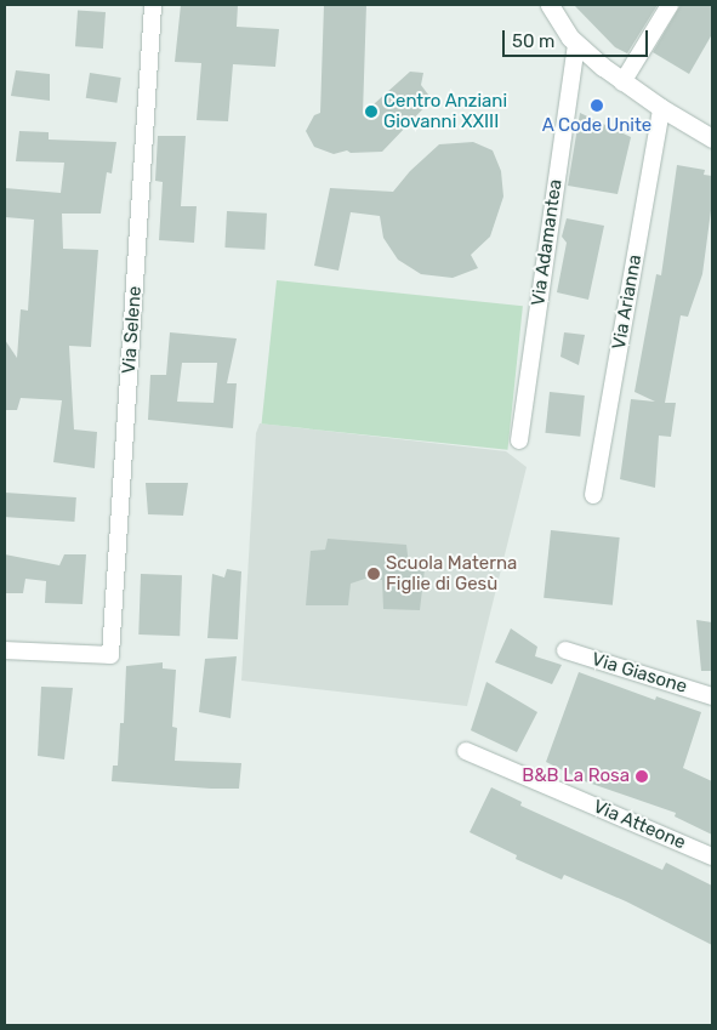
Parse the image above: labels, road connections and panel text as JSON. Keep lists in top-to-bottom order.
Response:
{
  "streets": {
    "street": [
      "Via Adamantea",
      "Via Arianna",
      "Via Selene",
      "Via Giasone",
      "Via Atteone"
    ]
  },
  "places": [
    "A Code Unite",
    "Centro Anziani Giovanni XXIII",
    "Scuola Materna Figlie di Gesù",
    "B&B La Rosa"
  ],
  "scale_bar": "50 m"
}
